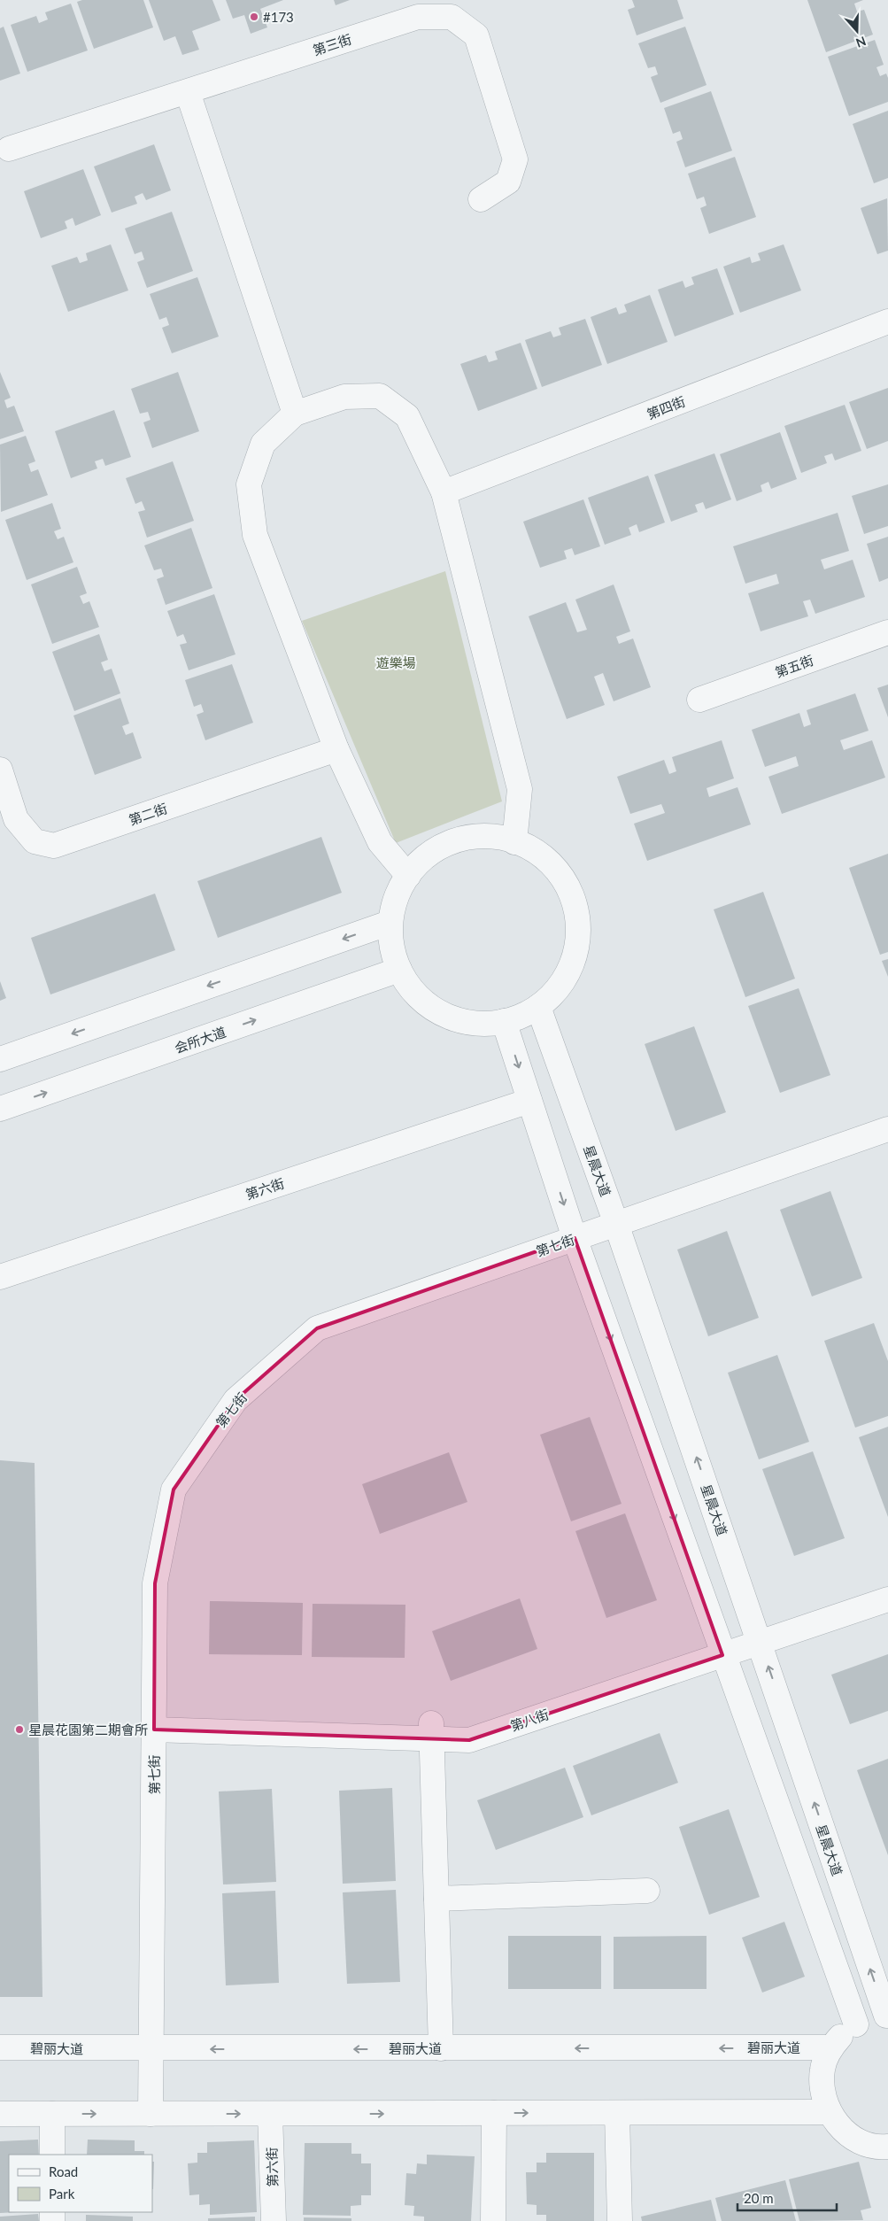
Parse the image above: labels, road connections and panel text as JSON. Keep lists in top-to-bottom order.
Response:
{
  "streets": {
    "street": [
      "第三街",
      "第四街",
      "第五街",
      "第二街",
      "会所大道",
      "星晨大道",
      "第六街",
      "第七街",
      "第八街",
      "碧丽大道"
    ]
  },
  "crossings": [
    ["星晨大道", "第七街"],
    ["星晨大道", "第八街"],
    ["第七街", "第八街"],
    ["第七街", "碧丽大道"]
  ],
  "parks": ["遊樂場"],
  "places": ["#173", "星晨花園第二期會所"],
  "legend": ["Road", "Park"],
  "scale_bar": "20 m",
  "north": "bottom"
}
